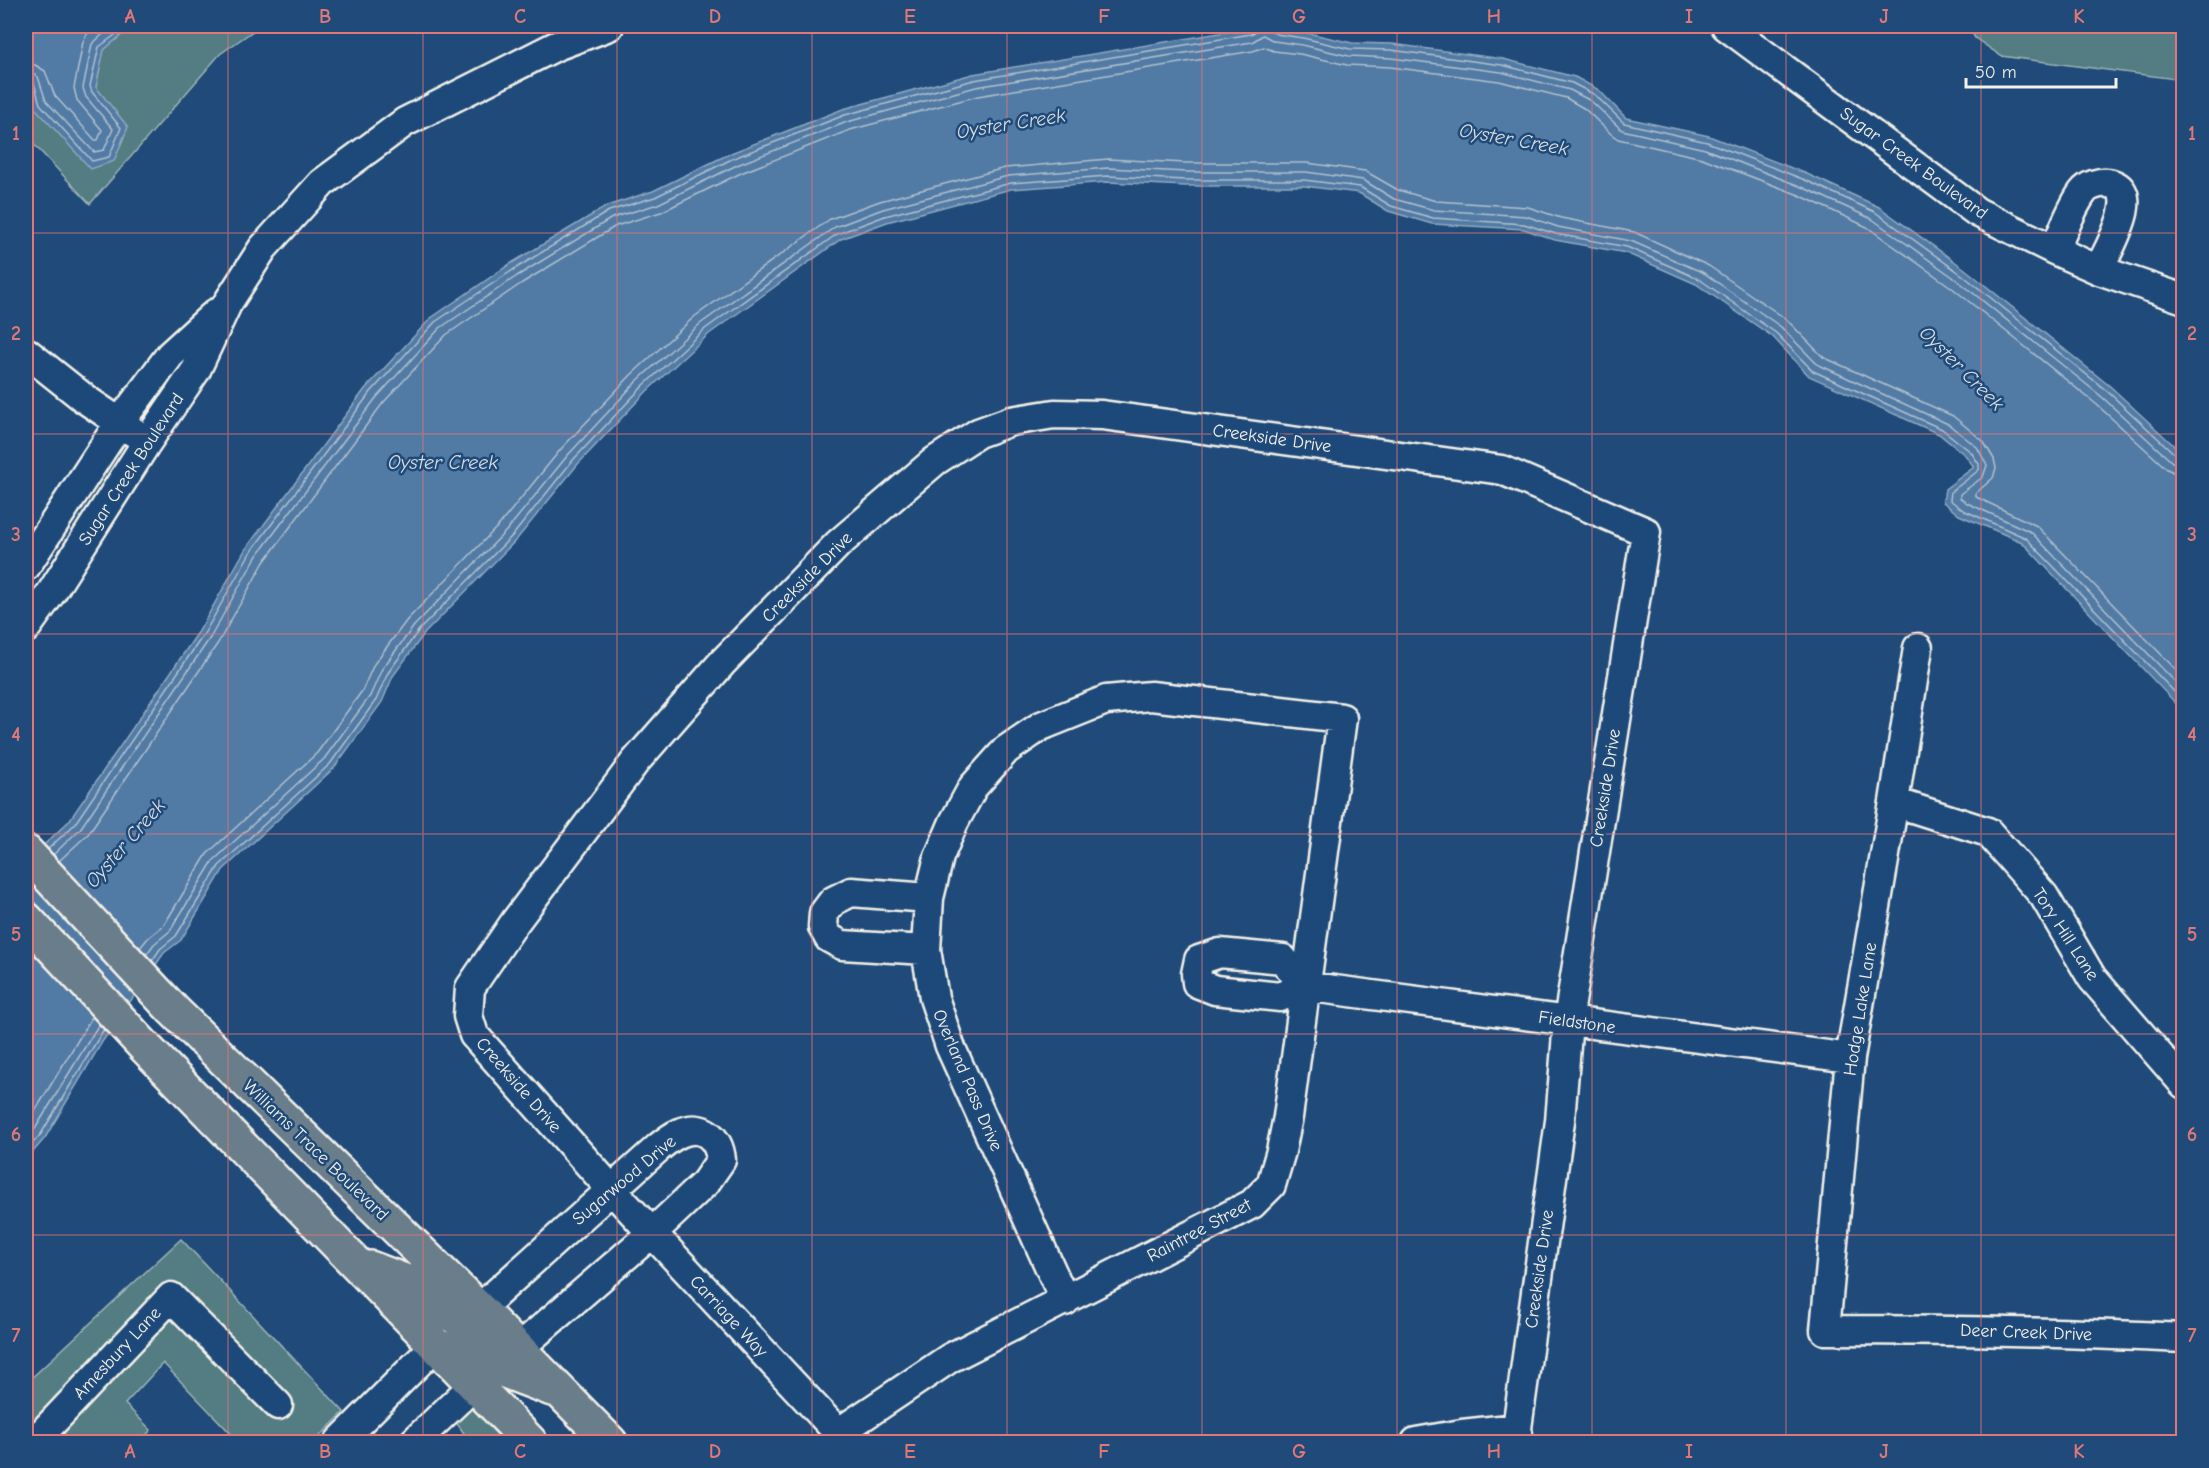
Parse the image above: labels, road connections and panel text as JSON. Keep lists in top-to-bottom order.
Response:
{
  "streets": {
    "main road": ["Williams Trace Boulevard"],
    "street": [
      "Sugar Creek Boulevard",
      "Creekside Drive",
      "Tory Hill Lane",
      "Hodge Lake Lane",
      "Fieldstone",
      "Overland Pass Drive",
      "Sugarwood Drive",
      "Raintree Street",
      "Carriage Way",
      "Deer Creek Drive",
      "Amesbury Lane"
    ]
  },
  "crossings": [
    ["Creekside Drive", "Fieldstone"],
    ["Creekside Drive", "Sugarwood Drive"],
    ["Creekside Drive", "Carriage Way"],
    ["Tory Hill Lane", "Hodge Lake Lane"],
    ["Hodge Lake Lane", "Fieldstone"],
    ["Hodge Lake Lane", "Deer Creek Drive"],
    ["Fieldstone", "Raintree Street"],
    ["Overland Pass Drive", "Raintree Street"],
    ["Williams Trace Boulevard", "Sugarwood Drive"],
    ["Sugarwood Drive", "Carriage Way"],
    ["Raintree Street", "Carriage Way"]
  ],
  "water": ["Oyster Creek"],
  "scale_bar": "50 m",
  "grid": {
    "columns": [
      "A",
      "B",
      "C",
      "D",
      "E",
      "F",
      "G",
      "H",
      "I",
      "J",
      "K"
    ],
    "rows": [
      "1",
      "2",
      "3",
      "4",
      "5",
      "6",
      "7"
    ]
  }
}
